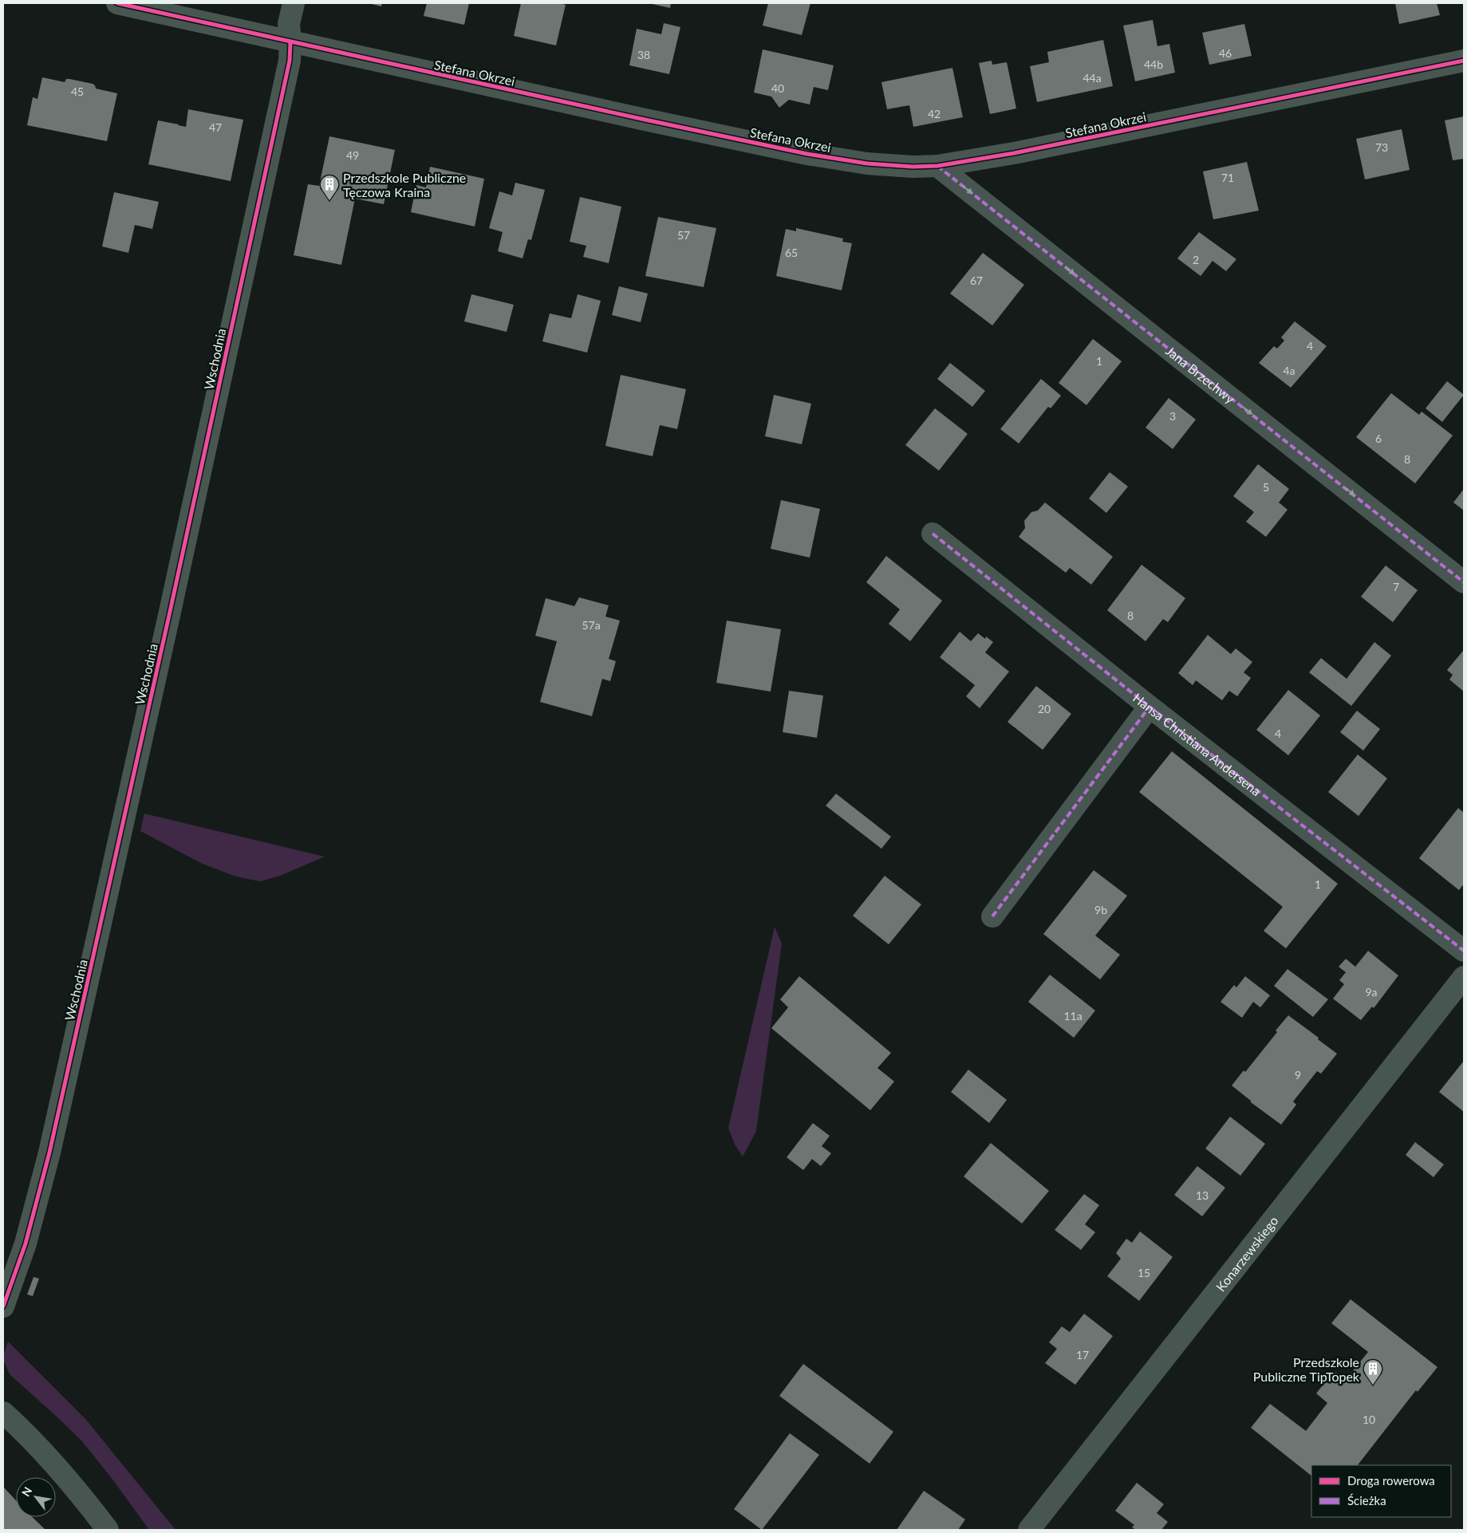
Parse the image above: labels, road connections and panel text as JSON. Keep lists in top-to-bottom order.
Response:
{
  "streets": {
    "street": [
      "Stefana Okrzei",
      "Wschodnia",
      "Jana Brzechwy",
      "Hansa Christiana Andersena",
      "Konarzewskiego"
    ]
  },
  "crossings": [
    ["Stefana Okrzei", "Wschodnia"],
    ["Stefana Okrzei", "Jana Brzechwy"]
  ],
  "one_way": ["Jana Brzechwy"],
  "places": {
    "building": ["Przedszkole Publiczne Tęczowa Kraina", "Przedszkole Publiczne TipTopek"]
  },
  "house_numbers": [
    "46",
    "38",
    "44b",
    "44a",
    "40",
    "45",
    "42",
    "47",
    "73",
    "49",
    "71",
    "57",
    "65",
    "2",
    "67",
    "4",
    "1",
    "4a",
    "3",
    "6",
    "8",
    "5",
    "7",
    "8",
    "57a",
    "20",
    "4",
    "1",
    "9b",
    "9a",
    "11a",
    "9",
    "13",
    "15",
    "17",
    "10"
  ],
  "legend": ["Droga rowerowa", "Ścieżka"],
  "north": "top left"
}
